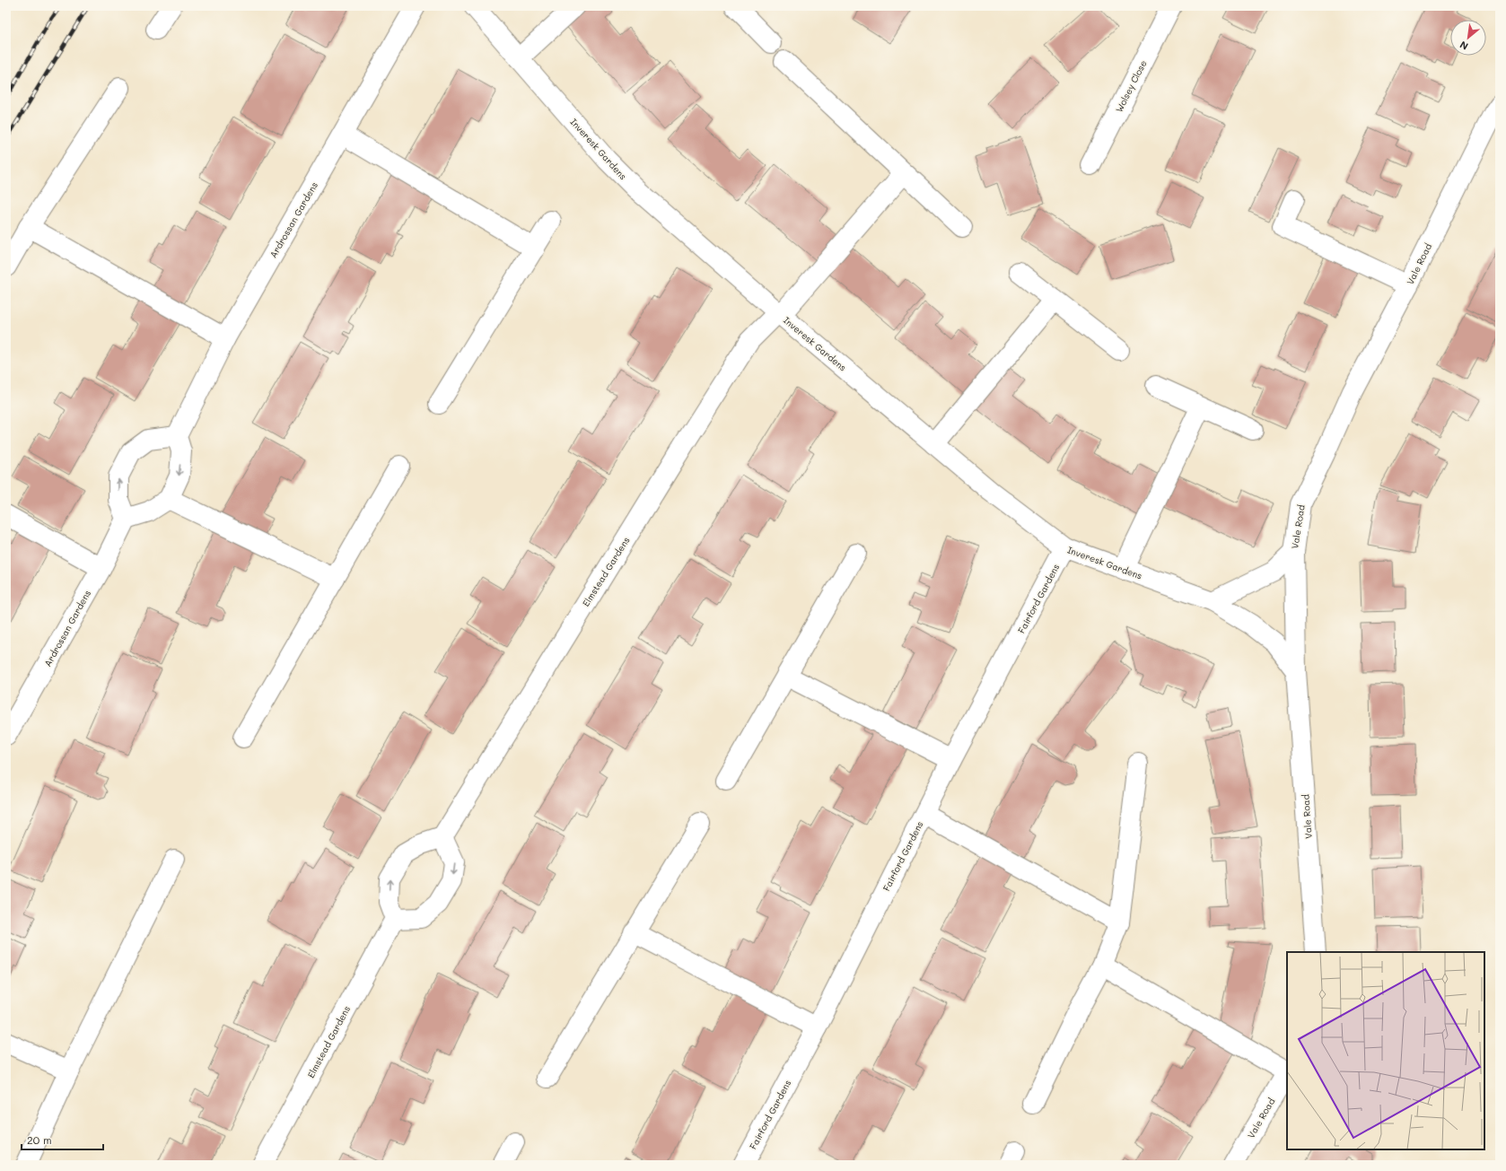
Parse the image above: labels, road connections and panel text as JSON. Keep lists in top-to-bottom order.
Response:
{
  "streets": {
    "street": [
      "Wolsey Close",
      "Inveresk Gardens",
      "Ardrossan Gardens",
      "Vale Road",
      "Elmstead Gardens",
      "Fairford Gardens"
    ]
  },
  "crossings": [
    ["Inveresk Gardens", "Vale Road"],
    ["Inveresk Gardens", "Elmstead Gardens"],
    ["Inveresk Gardens", "Fairford Gardens"]
  ],
  "scale_bar": "20 m",
  "north": "bottom left"
}
